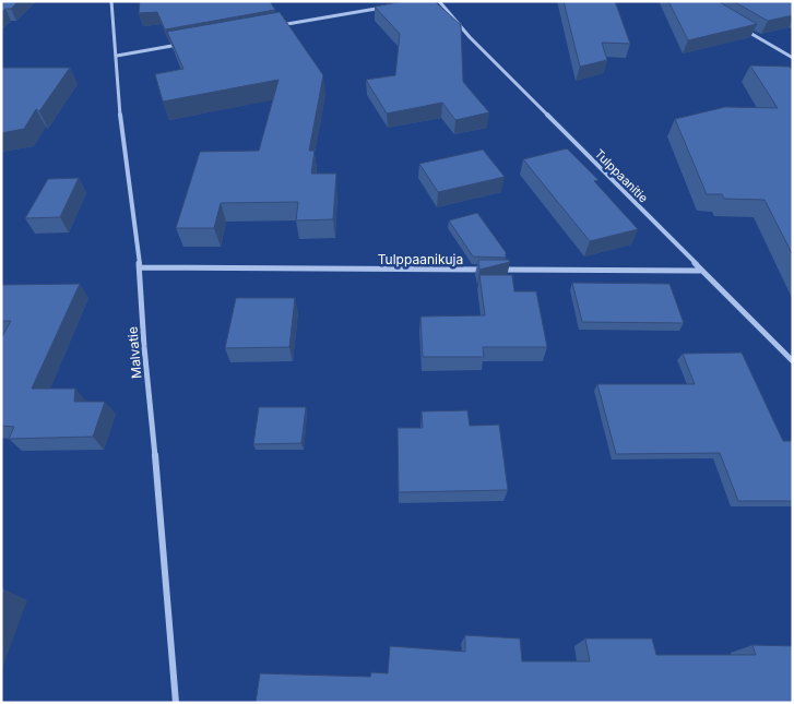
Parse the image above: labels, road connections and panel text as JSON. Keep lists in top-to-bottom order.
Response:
{
  "streets": {
    "street": ["Tulppaanitie", "Tulppaanikuja", "Malvatie"]
  },
  "crossings": [
    ["Tulppaanitie", "Tulppaanikuja"],
    ["Tulppaanikuja", "Malvatie"]
  ]
}
